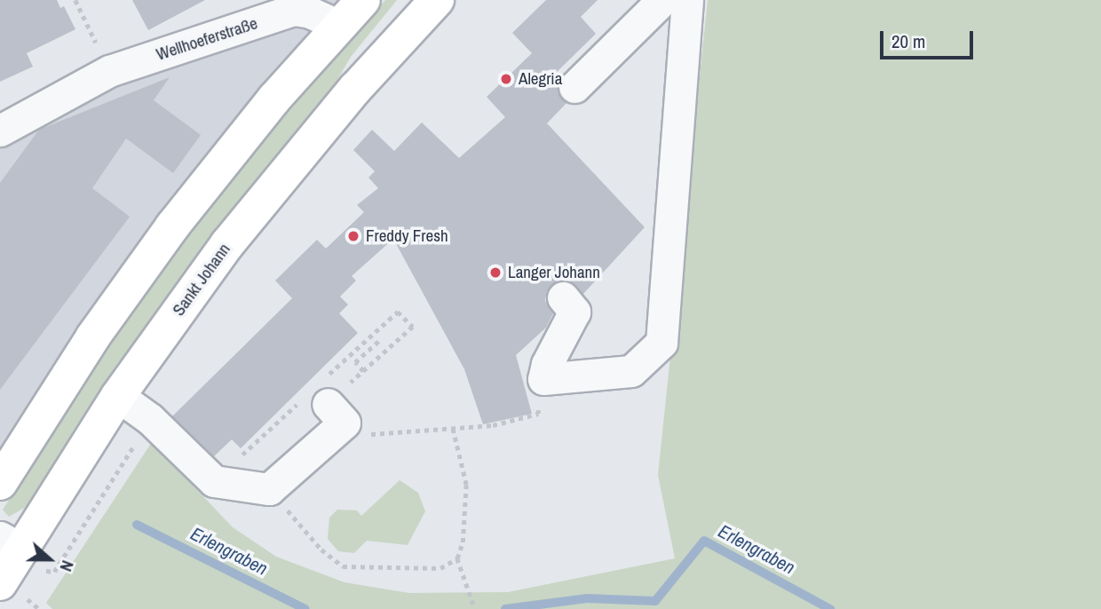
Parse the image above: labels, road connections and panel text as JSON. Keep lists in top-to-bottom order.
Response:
{
  "streets": {
    "main road": ["Sankt Johann"],
    "street": ["Wellhoeferstraße"]
  },
  "water": ["Erlengraben"],
  "places": ["Alegria", "Freddy Fresh", "Langer Johann"],
  "scale_bar": "20 m",
  "north": "right"
}
